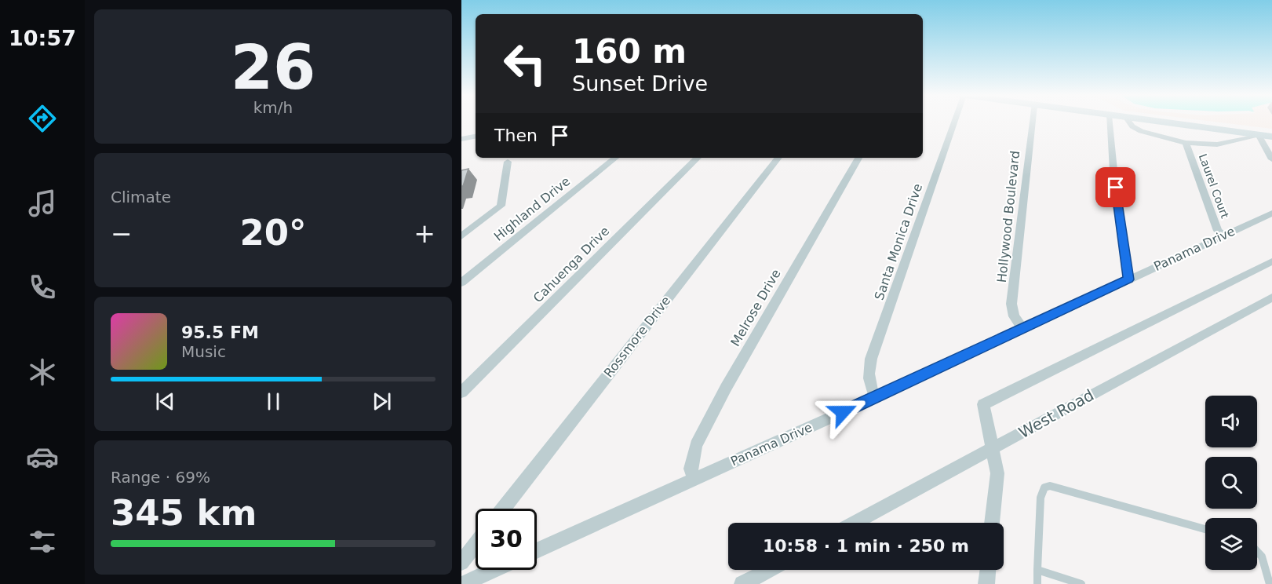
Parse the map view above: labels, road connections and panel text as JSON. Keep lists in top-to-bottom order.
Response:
{
  "streets": {
    "street": [
      "Laurel Court",
      "Highland Drive",
      "Hollywood Boulevard",
      "Santa Monica Drive",
      "Panama Drive",
      "Cahuenga Drive",
      "Melrose Drive",
      "Rossmore Drive",
      "West Road"
    ]
  },
  "crossings": [
    ["Laurel Court", "Panama Drive"],
    ["Hollywood Boulevard", "Panama Drive"],
    ["Santa Monica Drive", "Panama Drive"],
    ["Panama Drive", "Melrose Drive"]
  ],
  "page": {
    "tabs": "10:57",
    "tile": [
      ["26", "km/h"],
      "Climate",
      ["Range · 69%", "345 km"]
    ],
    "turn": ["160 m", "Sunset Drive"],
    "then": "Then",
    "heat": ["−", "20°", "+"],
    "song": ["95.5 FM", "Music"],
    "limit": "30",
    "trip": "10:58 · 1 min · 250 m"
  }
}
